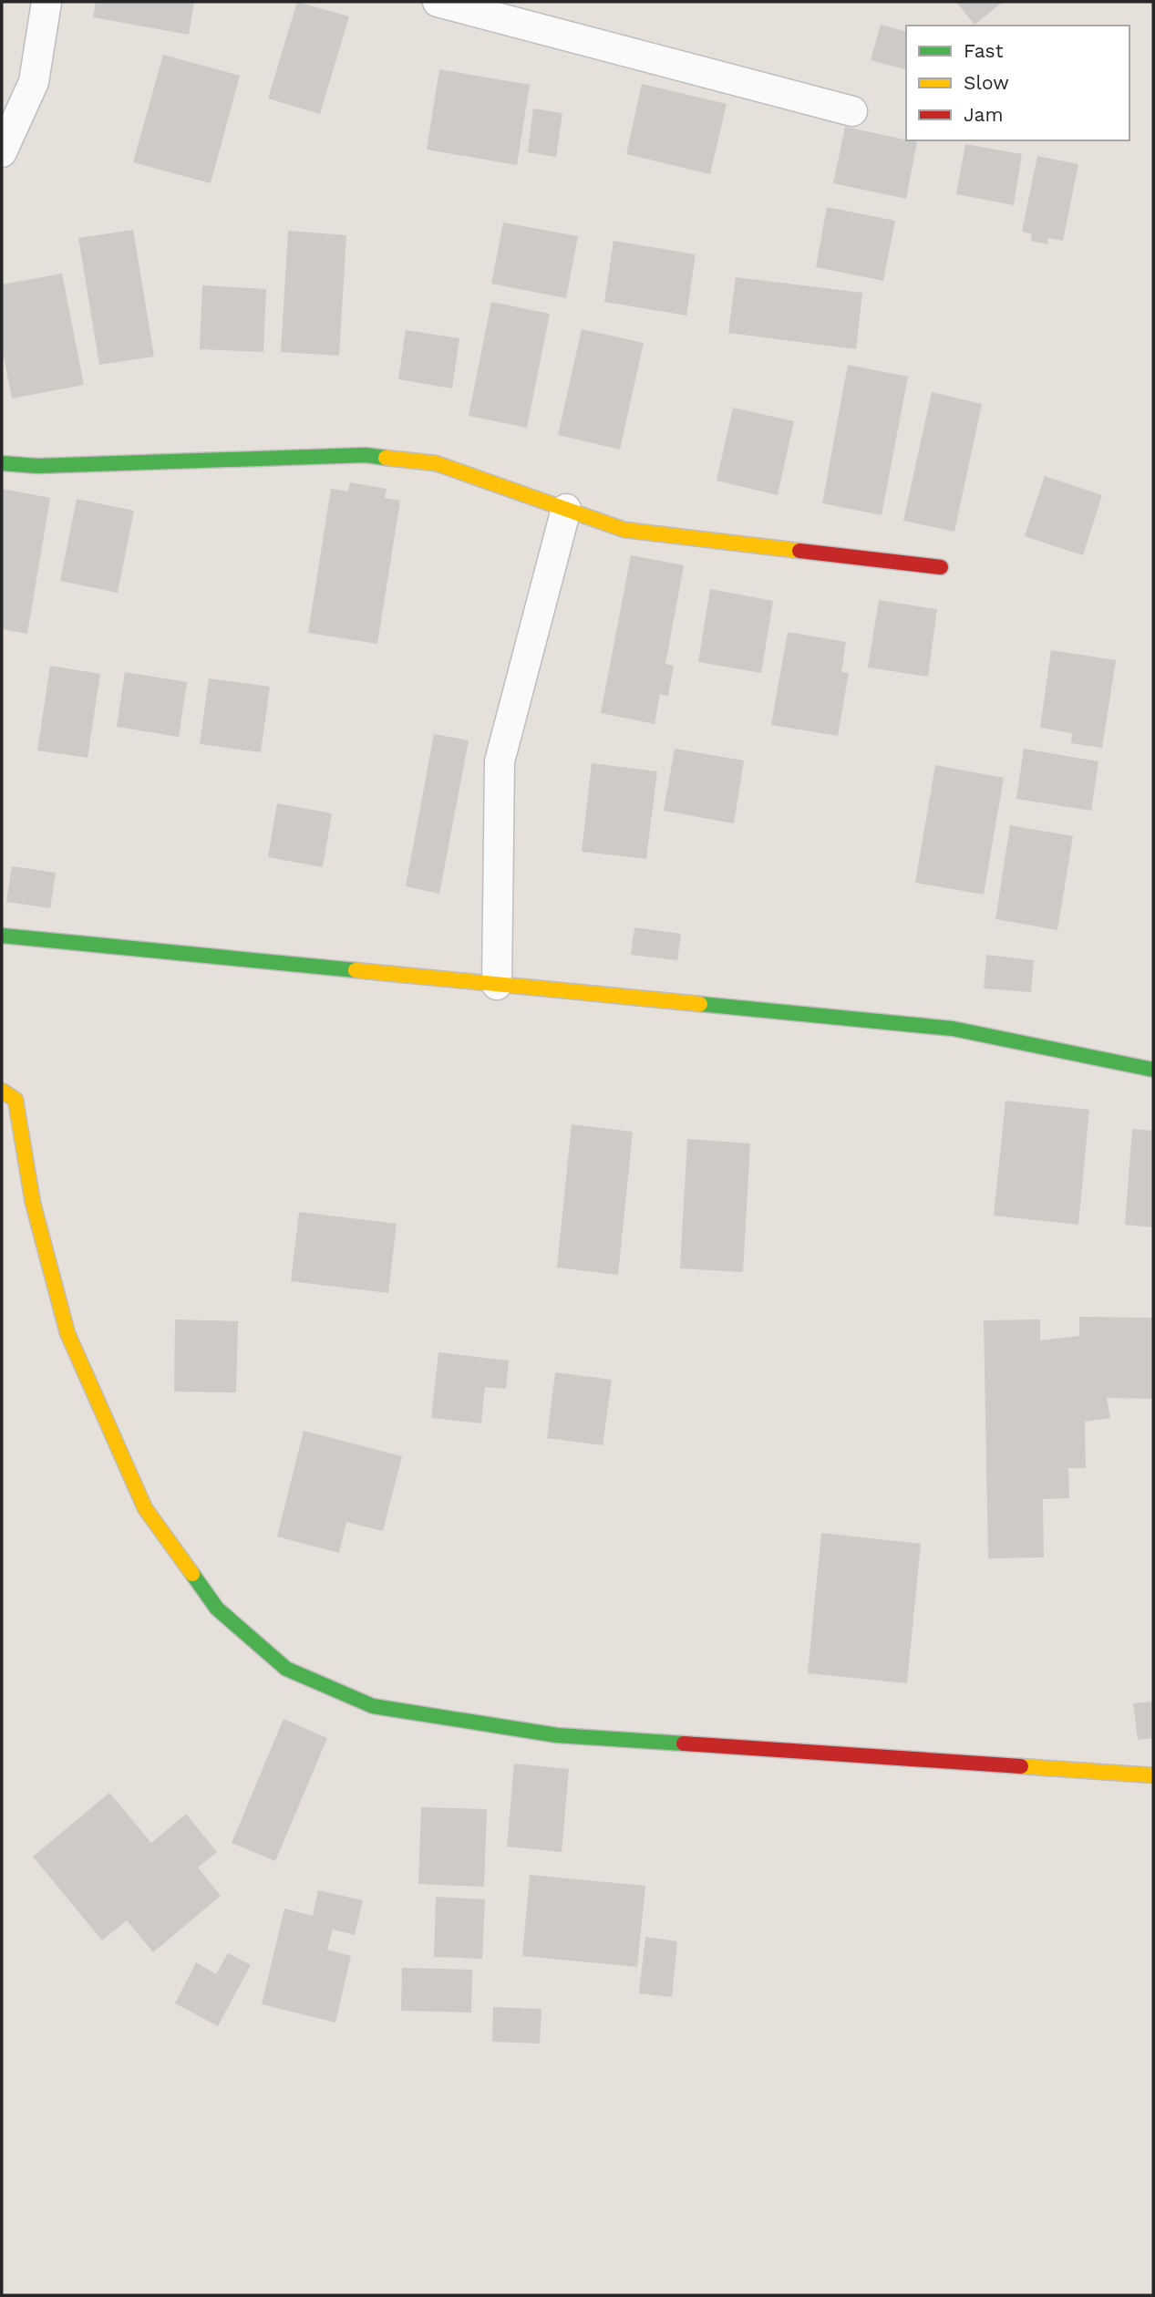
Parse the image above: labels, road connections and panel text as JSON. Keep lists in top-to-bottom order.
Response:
{
  "legend": ["Fast", "Slow", "Jam"]
}
